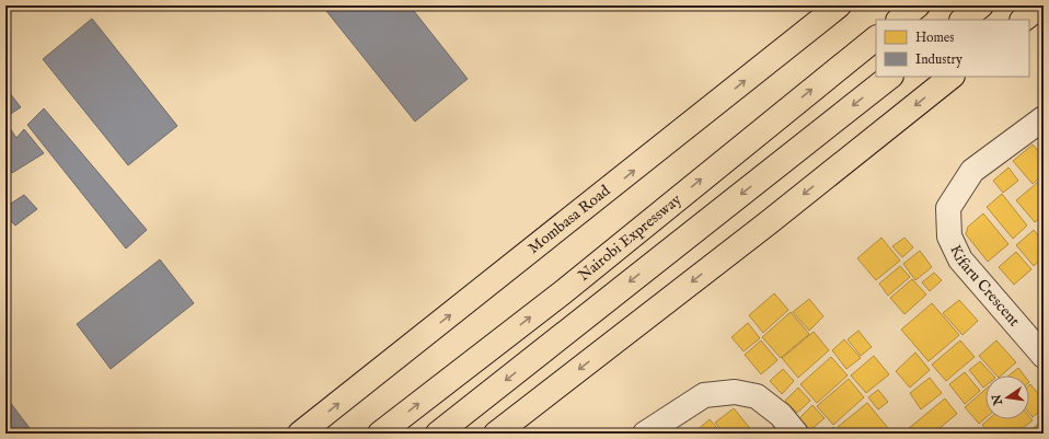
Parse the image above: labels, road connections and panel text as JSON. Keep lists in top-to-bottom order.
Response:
{
  "streets": {
    "highway": ["Mombasa Road", "Nairobi Expressway"],
    "street": ["Kifaru Crescent"]
  },
  "legend": ["Homes", "Industry"],
  "north": "left"
}
